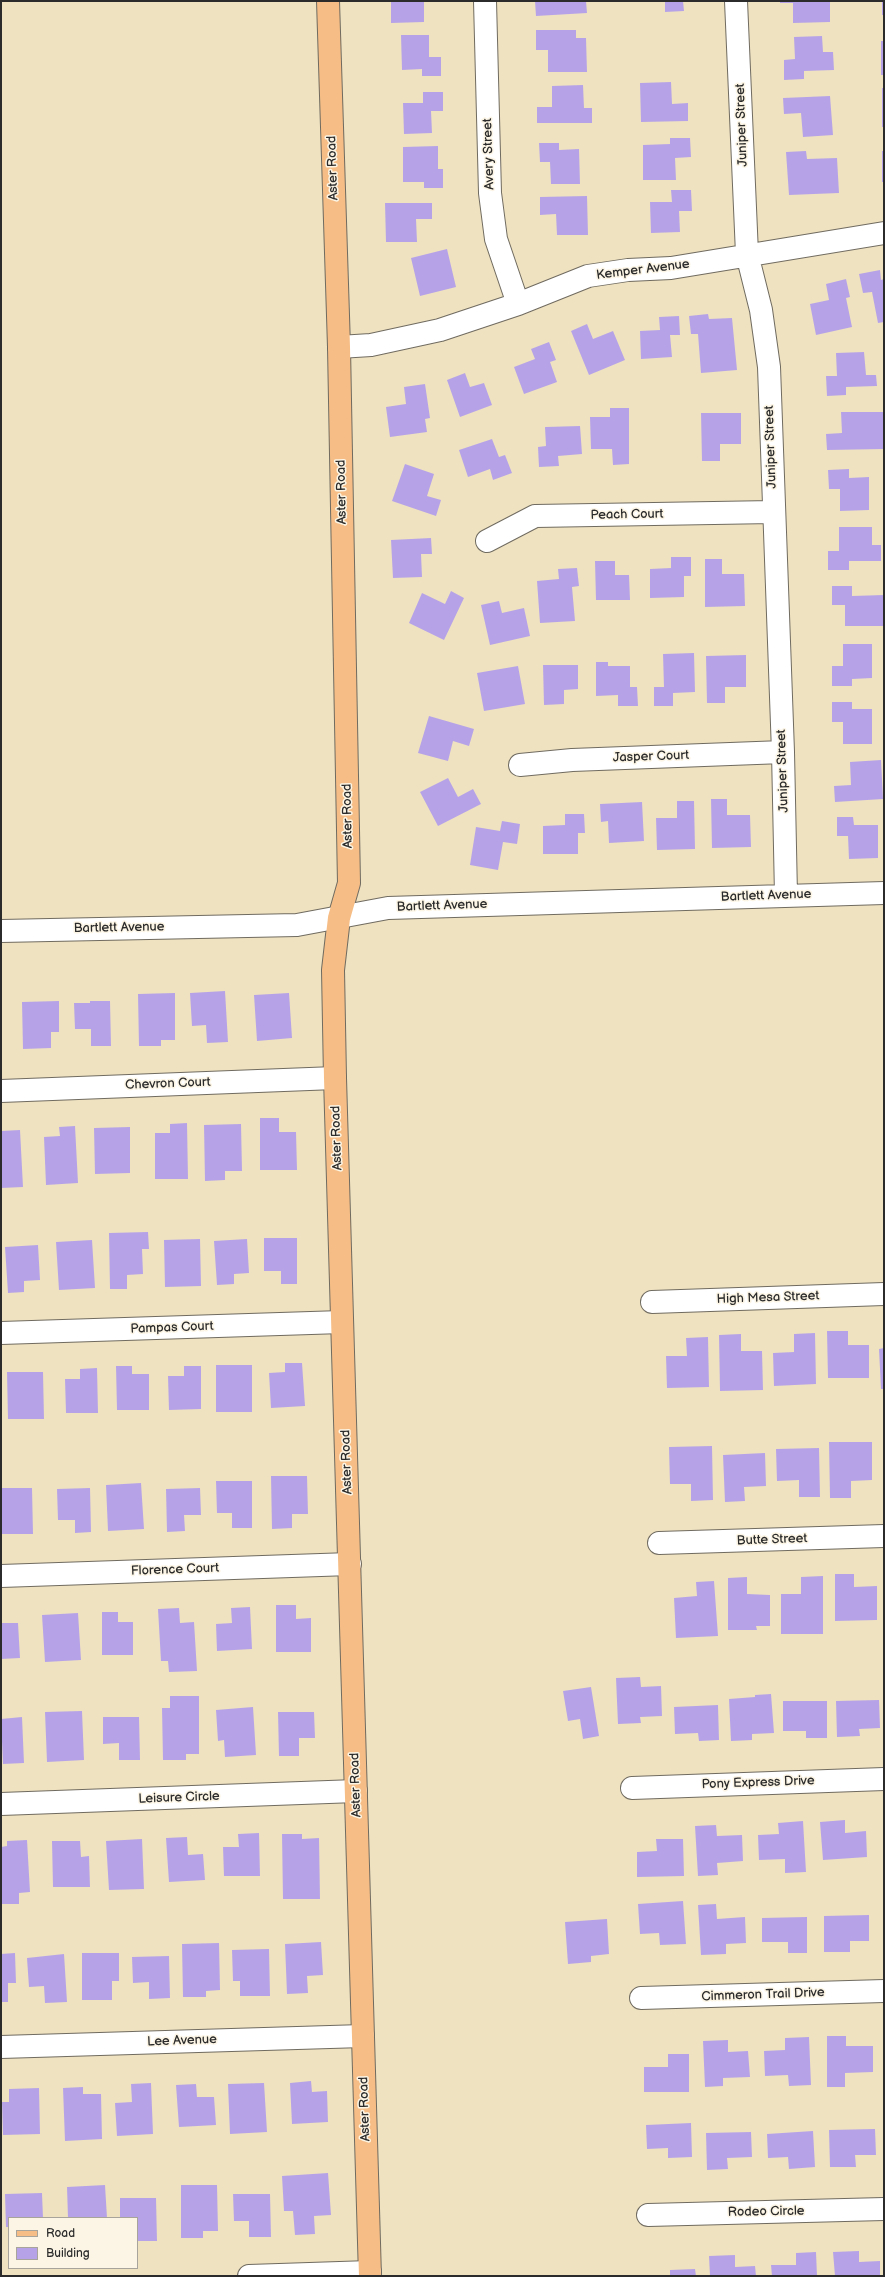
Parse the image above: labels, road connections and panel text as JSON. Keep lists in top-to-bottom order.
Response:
{
  "streets": {
    "main road": ["Aster Road"],
    "street": [
      "Juniper Street",
      "Avery Street",
      "Kemper Avenue",
      "Peach Court",
      "Jasper Court",
      "Bartlett Avenue",
      "Chevron Court",
      "High Mesa Street",
      "Pampas Court",
      "Butte Street",
      "Florence Court",
      "Pony Express Drive",
      "Leisure Circle",
      "Cimmeron Trail Drive",
      "Lee Avenue",
      "Rodeo Circle"
    ]
  },
  "crossings": [
    ["Juniper Street", "Kemper Avenue"],
    ["Juniper Street", "Peach Court"],
    ["Juniper Street", "Jasper Court"],
    ["Juniper Street", "Bartlett Avenue"],
    ["Avery Street", "Kemper Avenue"],
    ["Aster Road", "Kemper Avenue"],
    ["Aster Road", "Bartlett Avenue"],
    ["Aster Road", "Chevron Court"],
    ["Aster Road", "Pampas Court"],
    ["Aster Road", "Florence Court"],
    ["Aster Road", "Leisure Circle"],
    ["Aster Road", "Lee Avenue"]
  ],
  "legend": ["Road", "Building"]
}
